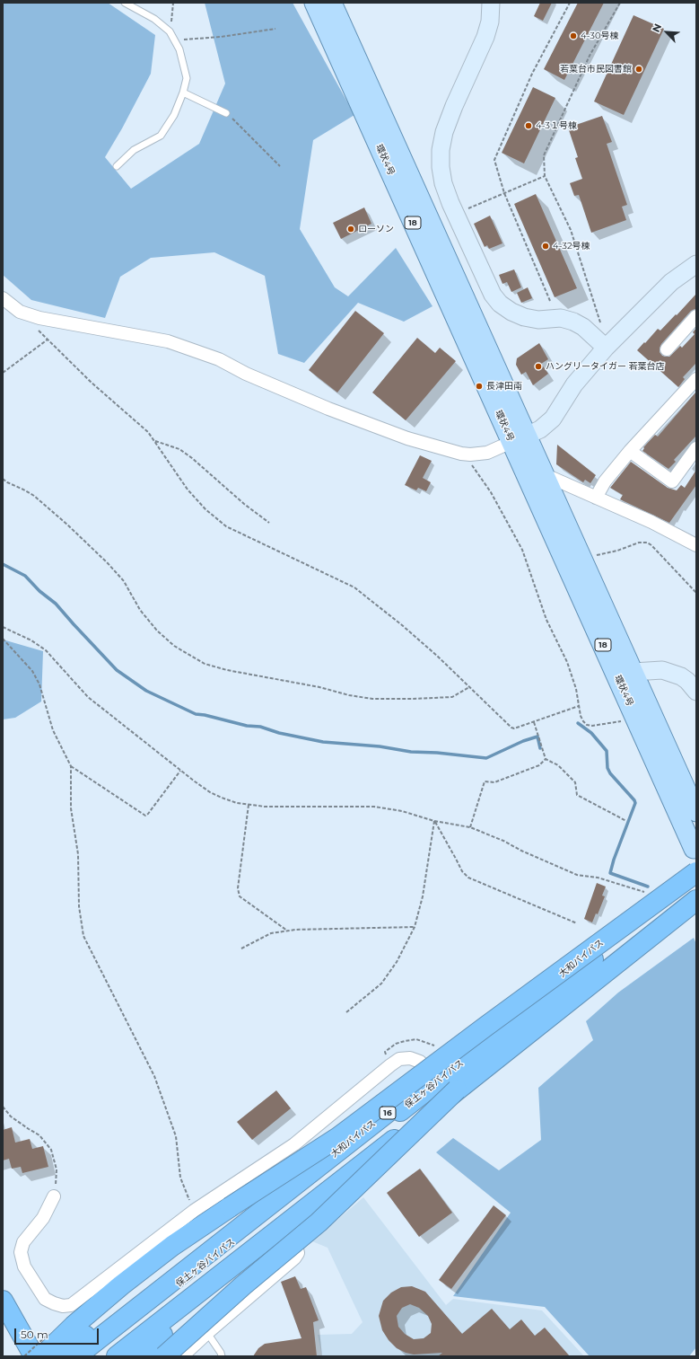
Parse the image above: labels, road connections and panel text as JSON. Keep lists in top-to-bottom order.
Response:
{
  "streets": {
    "highway": ["大和バイパス", "保土ヶ谷バイパス", "16"],
    "main road": ["環状4号", "18"]
  },
  "crossings": [
    ["環状4号", "大和バイパス"]
  ],
  "places": [
    "4-30号棟",
    "若葉台市民図書館",
    "4-3１号棟",
    "ローソン",
    "4-32号棟",
    "ハングリータイガー 若葉台店",
    "長津田南"
  ],
  "scale_bar": "50 m",
  "north": "top left"
}
